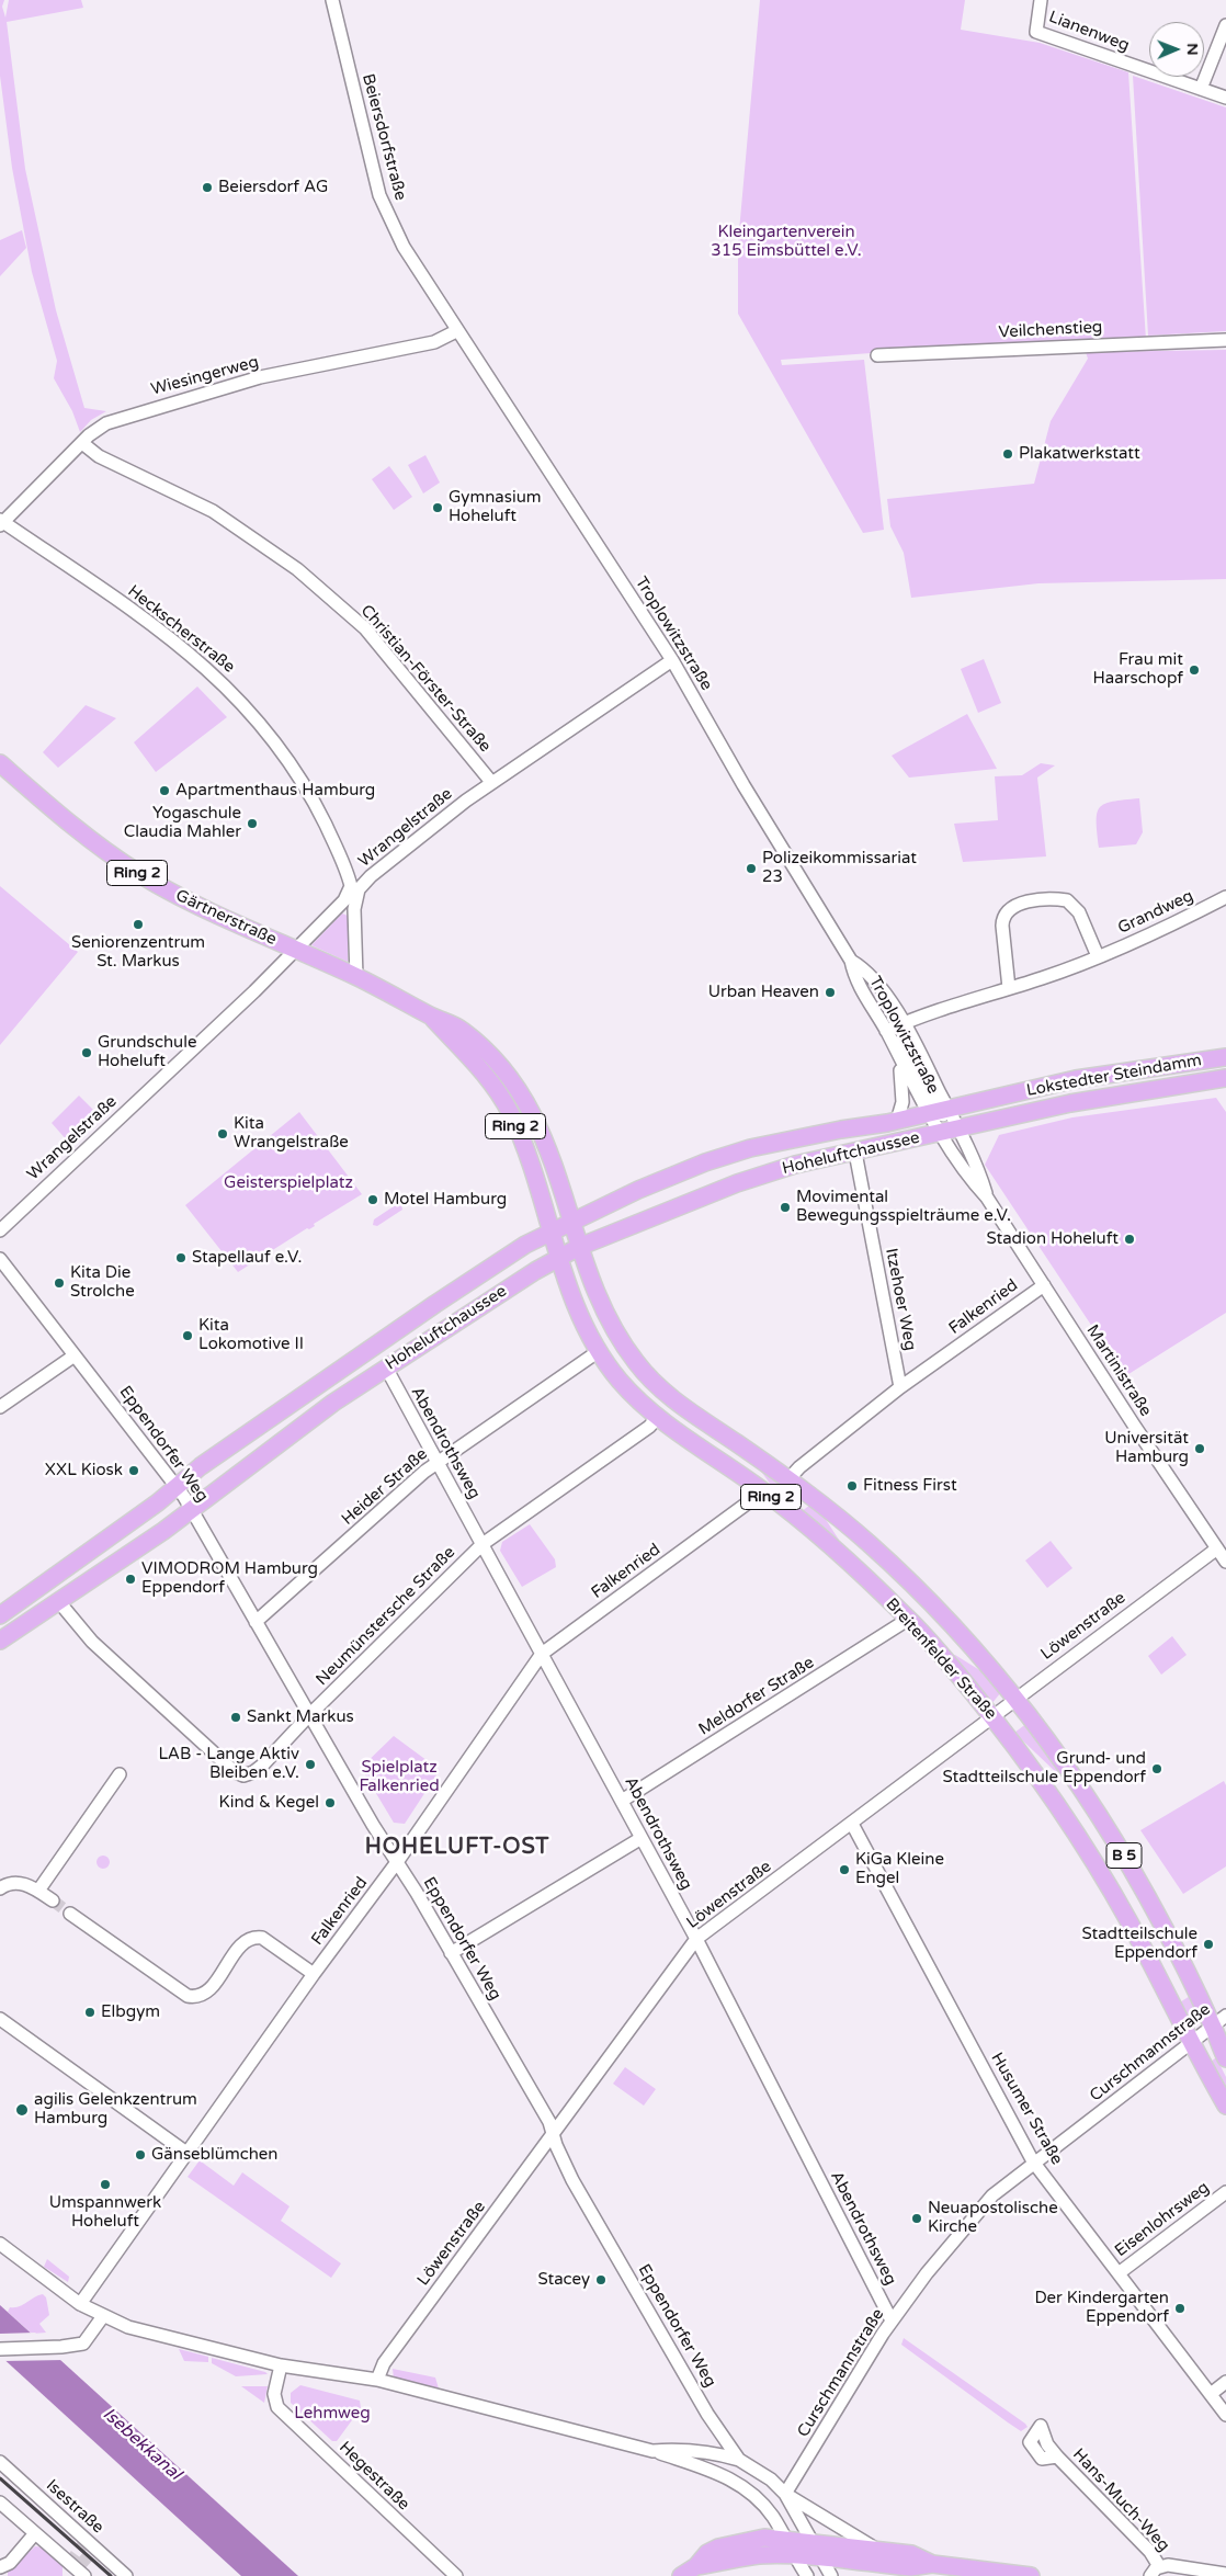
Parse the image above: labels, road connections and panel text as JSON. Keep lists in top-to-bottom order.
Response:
{
  "streets": {
    "main road": [
      "Ring 2",
      "Gärtnerstraße",
      "Lokstedter Steindamm",
      "Hoheluftchaussee",
      "Breitenfelder Straße",
      "B 5"
    ],
    "street": [
      "Lianenweg",
      "Beiersdorfstraße",
      "Veilchenstieg",
      "Wiesingerweg",
      "Heckscherstraße",
      "Troplowitzstraße",
      "Christian-Förster-Straße",
      "Wrangelstraße",
      "Grandweg",
      "Itzehoer Weg",
      "Falkenried",
      "Martinistraße",
      "Abendrothsweg",
      "Eppendorfer Weg",
      "Heider Straße",
      "Neumünstersche Straße",
      "Löwenstraße",
      "Meldorfer Straße",
      "Curschmannstraße",
      "Husumer Straße",
      "Eisenlohrsweg",
      "Hegestraße",
      "Hans-Much-Weg",
      "Isestraße"
    ]
  },
  "crossings": [
    ["Beiersdorfstraße", "Wiesingerweg"],
    ["Beiersdorfstraße", "Troplowitzstraße"],
    ["Wiesingerweg", "Heckscherstraße"],
    ["Wiesingerweg", "Troplowitzstraße"],
    ["Wiesingerweg", "Christian-Förster-Straße"],
    ["Heckscherstraße", "Wrangelstraße"],
    ["Troplowitzstraße", "Wrangelstraße"],
    ["Troplowitzstraße", "Grandweg"],
    ["Troplowitzstraße", "Lokstedter Steindamm"],
    ["Troplowitzstraße", "Hoheluftchaussee"],
    ["Troplowitzstraße", "Martinistraße"],
    ["Christian-Förster-Straße", "Wrangelstraße"],
    ["Wrangelstraße", "Gärtnerstraße"],
    ["Gärtnerstraße", "Hoheluftchaussee"],
    ["Gärtnerstraße", "Breitenfelder Straße"],
    ["Lokstedter Steindamm", "Hoheluftchaussee"],
    ["Lokstedter Steindamm", "Martinistraße"],
    ["Hoheluftchaussee", "Itzehoer Weg"],
    ["Hoheluftchaussee", "Martinistraße"],
    ["Hoheluftchaussee", "Abendrothsweg"],
    ["Hoheluftchaussee", "Eppendorfer Weg"],
    ["Hoheluftchaussee", "Neumünstersche Straße"],
    ["Hoheluftchaussee", "Breitenfelder Straße"],
    ["Itzehoer Weg", "Falkenried"],
    ["Falkenried", "Martinistraße"],
    ["Falkenried", "Abendrothsweg"],
    ["Falkenried", "Eppendorfer Weg"],
    ["Falkenried", "Breitenfelder Straße"],
    ["Martinistraße", "Löwenstraße"],
    ["Abendrothsweg", "Heider Straße"],
    ["Abendrothsweg", "Neumünstersche Straße"],
    ["Abendrothsweg", "Löwenstraße"],
    ["Abendrothsweg", "Meldorfer Straße"],
    ["Abendrothsweg", "Curschmannstraße"],
    ["Eppendorfer Weg", "Heider Straße"],
    ["Eppendorfer Weg", "Neumünstersche Straße"],
    ["Eppendorfer Weg", "Löwenstraße"],
    ["Eppendorfer Weg", "Curschmannstraße"],
    ["Heider Straße", "Breitenfelder Straße"],
    ["Neumünstersche Straße", "Breitenfelder Straße"],
    ["Löwenstraße", "Breitenfelder Straße"],
    ["Löwenstraße", "Husumer Straße"],
    ["Breitenfelder Straße", "Meldorfer Straße"],
    ["Breitenfelder Straße", "Curschmannstraße"],
    ["Curschmannstraße", "Husumer Straße"],
    ["Husumer Straße", "Eisenlohrsweg"]
  ],
  "districts": ["HOHELUFT-OST"],
  "water": ["Isebekkanal"],
  "parks": [
    "Kleingartenverein 315 Eimsbüttel e.V.",
    "Geisterspielplatz",
    "Spielplatz Falkenried",
    "Lehmweg"
  ],
  "places": [
    "Beiersdorf AG",
    "Plakatwerkstatt",
    "Gymnasium Hoheluft",
    "Frau mit Haarschopf",
    "Apartmenthaus Hamburg",
    "Yogaschule Claudia Mahler",
    "Polizeikommissariat 23",
    "Seniorenzentrum St. Markus",
    "Urban Heaven",
    "Grundschule Hoheluft",
    "Kita Wrangelstraße",
    "Motel Hamburg",
    "Movimental Bewegungsspielträume e.V.",
    "Stadion Hoheluft",
    "Stapellauf e.V.",
    "Kita Die Strolche",
    "Kita Lokomotive II",
    "Universität Hamburg",
    "XXL Kiosk",
    "Fitness First",
    "VIMODROM Hamburg Eppendorf",
    "Sankt Markus",
    "LAB - Lange Aktiv Bleiben e.V.",
    "Grund- und Stadtteilschule Eppendorf",
    "Kind & Kegel",
    "KiGa Kleine Engel",
    "Stadtteilschule Eppendorf",
    "Elbgym",
    "agilis Gelenkzentrum Hamburg",
    "Gänseblümchen",
    "Umspannwerk Hoheluft",
    "Neuapostolische Kirche",
    "Stacey",
    "Der Kindergarten Eppendorf"
  ],
  "north": "right"
}
